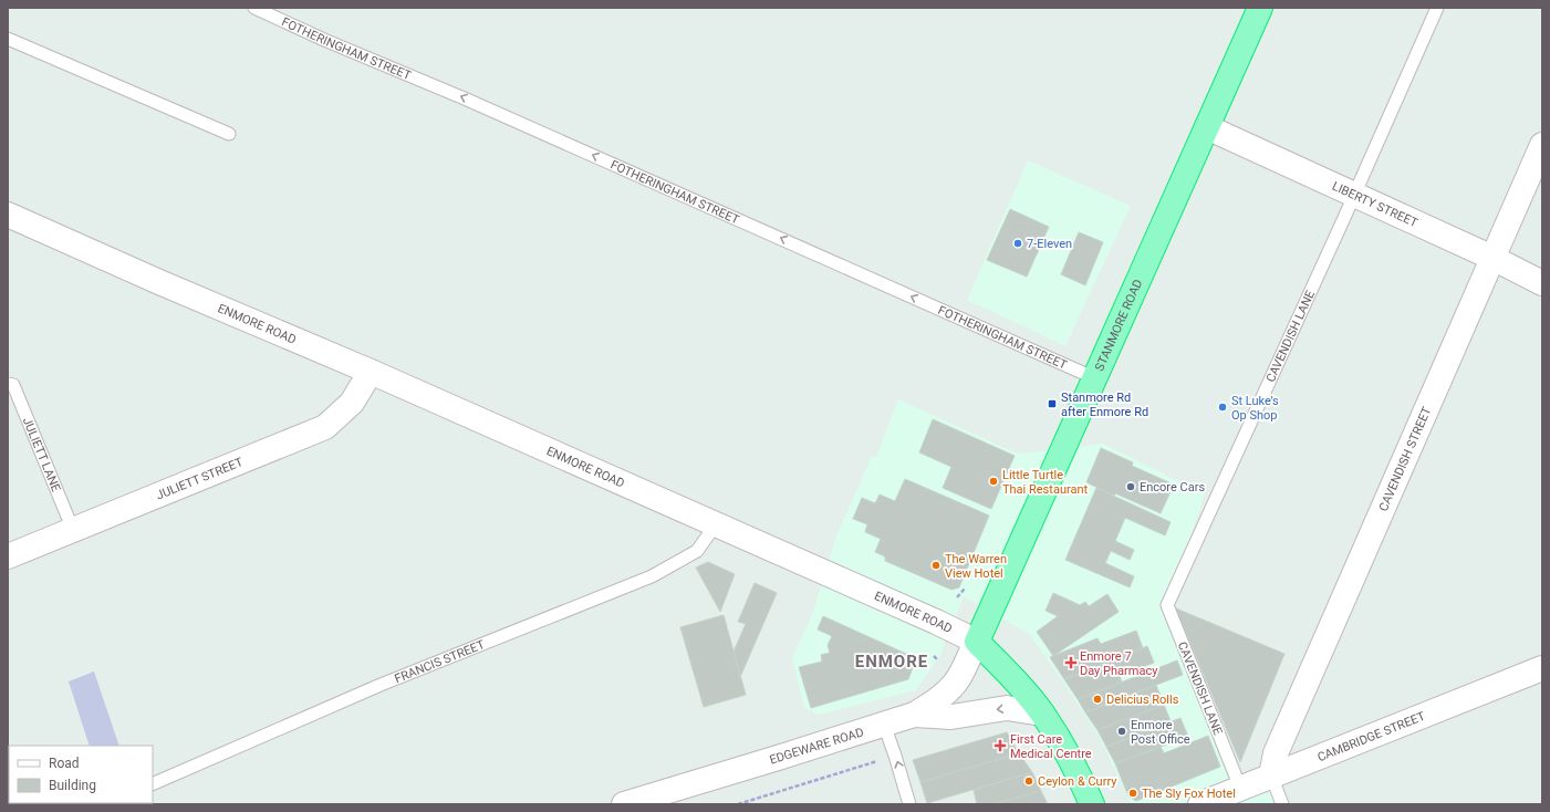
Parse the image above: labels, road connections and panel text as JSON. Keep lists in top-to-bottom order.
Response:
{
  "streets": {
    "highway": ["ENMORE ROAD", "STANMORE ROAD"],
    "main road": [
      "LIBERTY STREET",
      "CAVENDISH STREET",
      "JULIETT STREET",
      "CAMBRIDGE STREET",
      "EDGEWARE ROAD"
    ],
    "lane": [
      "FOTHERINGHAM STREET",
      "CAVENDISH LANE",
      "JULIETT LANE",
      "FRANCIS STREET"
    ]
  },
  "crossings": [
    ["FOTHERINGHAM STREET", "STANMORE ROAD"],
    ["LIBERTY STREET", "STANMORE ROAD"],
    ["LIBERTY STREET", "CAVENDISH LANE"],
    ["LIBERTY STREET", "CAVENDISH STREET"],
    ["ENMORE ROAD", "STANMORE ROAD"],
    ["ENMORE ROAD", "JULIETT STREET"],
    ["ENMORE ROAD", "FRANCIS STREET"],
    ["ENMORE ROAD", "EDGEWARE ROAD"],
    ["STANMORE ROAD", "EDGEWARE ROAD"],
    ["CAVENDISH LANE", "CAMBRIDGE STREET"],
    ["JULIETT LANE", "JULIETT STREET"],
    ["CAVENDISH STREET", "CAMBRIDGE STREET"]
  ],
  "one_way": ["FOTHERINGHAM STREET"],
  "districts": ["ENMORE"],
  "places": {
    "other": [
      "7-Eleven",
      "St Luke’s Op Shop",
      "Little Turtle Thai Restaurant",
      "Encore Cars",
      "The Warren View Hotel",
      "Delicius Rolls",
      "Enmore Post Office",
      "Ceylon & Curry",
      "The Sly Fox Hotel"
    ],
    "transit": ["Stanmore Rd after Enmore Rd"],
    "health": ["Enmore 7 Day Pharmacy", "First Care Medical Centre"]
  },
  "legend": ["Road", "Building"]
}
